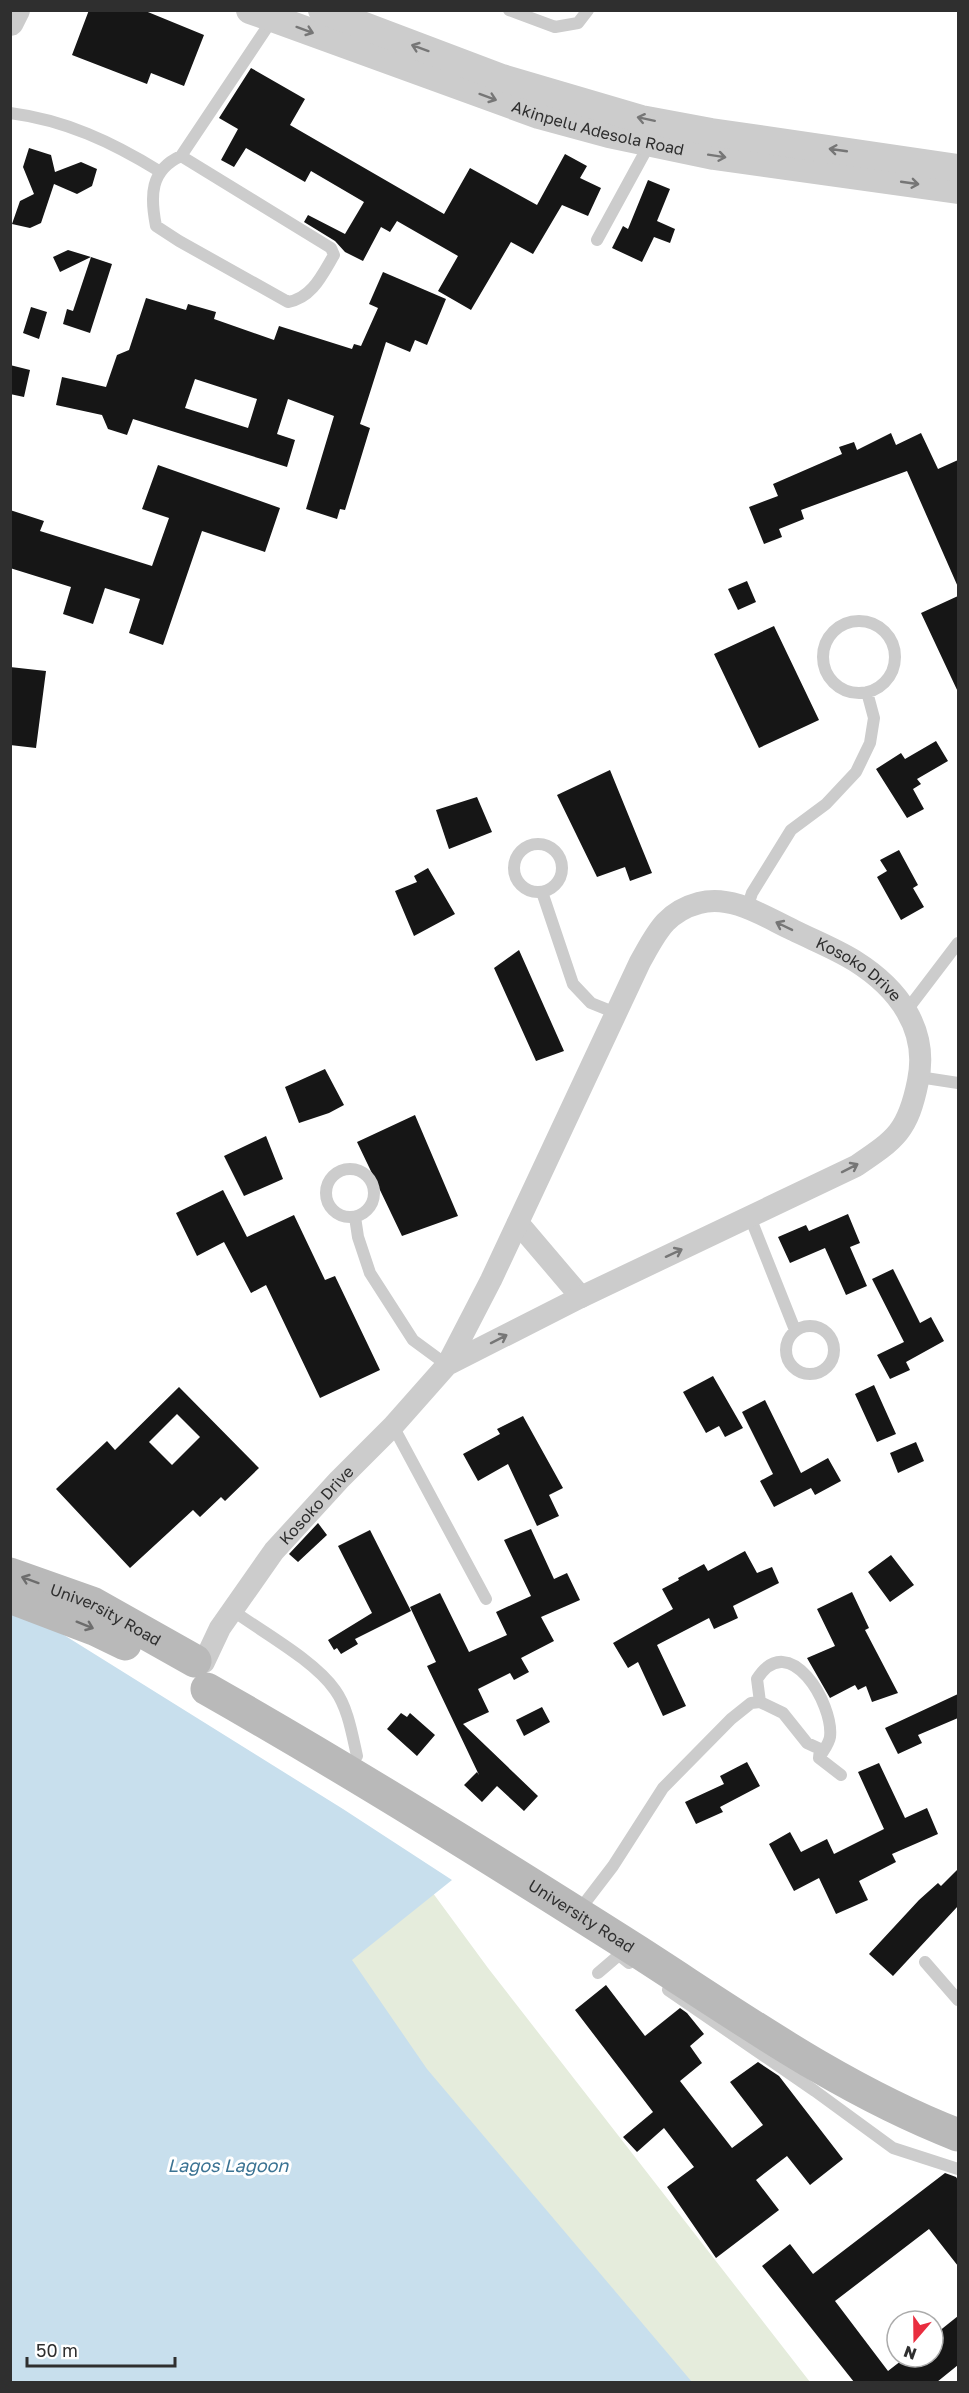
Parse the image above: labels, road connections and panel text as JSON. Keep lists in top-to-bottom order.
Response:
{
  "streets": {
    "main road": ["University Road"],
    "street": ["Akinpelu Adesola Road", "Kosoko Drive"]
  },
  "crossings": [
    ["Kosoko Drive", "University Road"]
  ],
  "water": ["Lagos Lagoon"],
  "scale_bar": "50 m",
  "north": "bottom"
}
